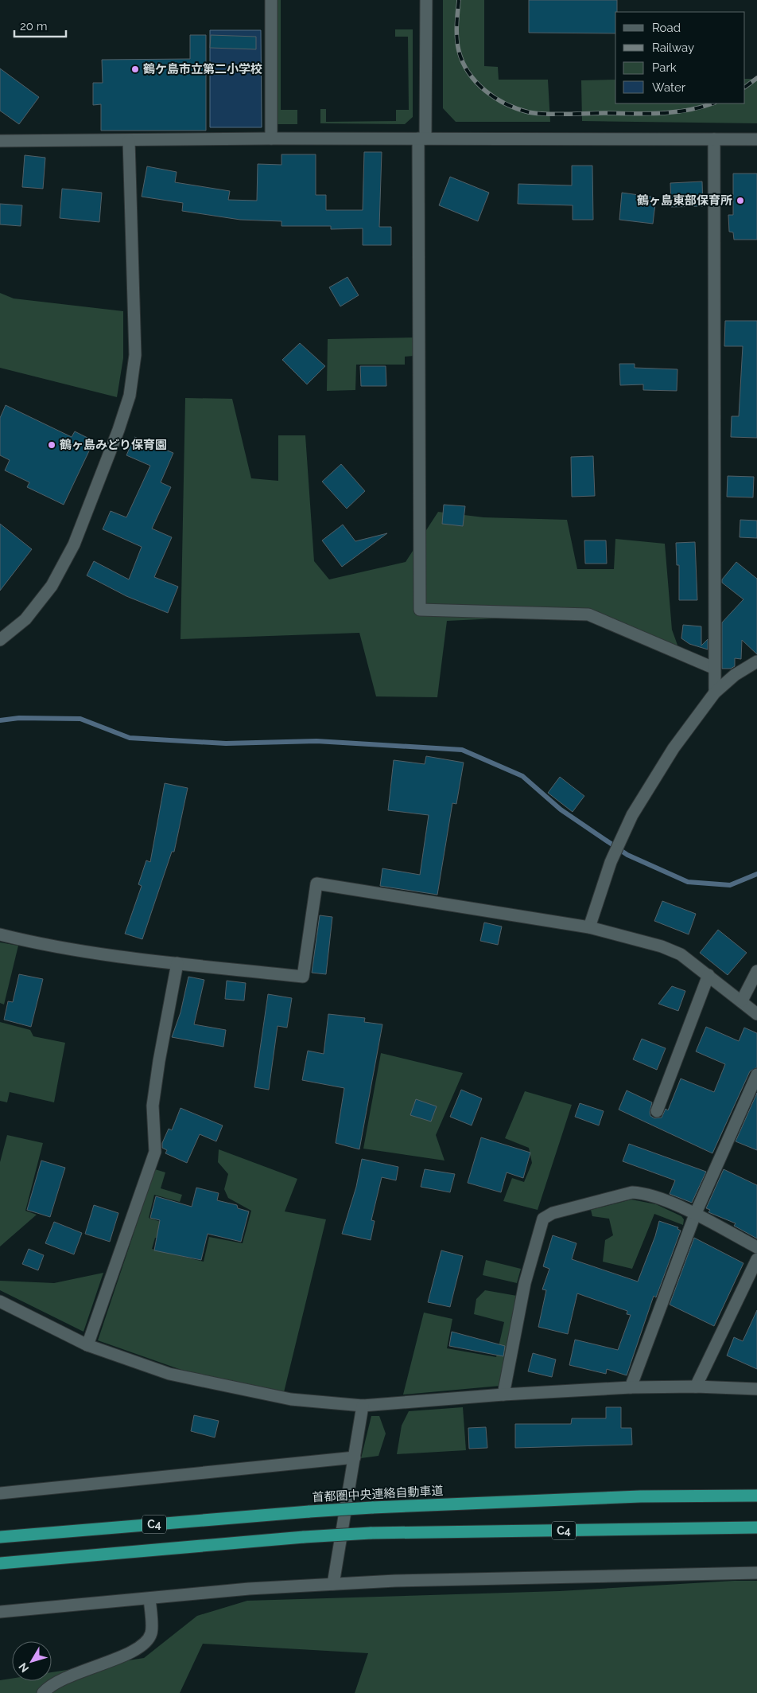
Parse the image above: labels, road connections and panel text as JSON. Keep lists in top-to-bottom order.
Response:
{
  "streets": {
    "highway": ["首都圏中央連絡自動車道", "C4"]
  },
  "places": ["鶴ケ島市立第二小学校", "鶴ヶ島東部保育所", "鶴ヶ島みどり保育園"],
  "legend": [
    "Road",
    "Railway",
    "Park",
    "Water"
  ],
  "scale_bar": "20 m",
  "north": "bottom left"
}
